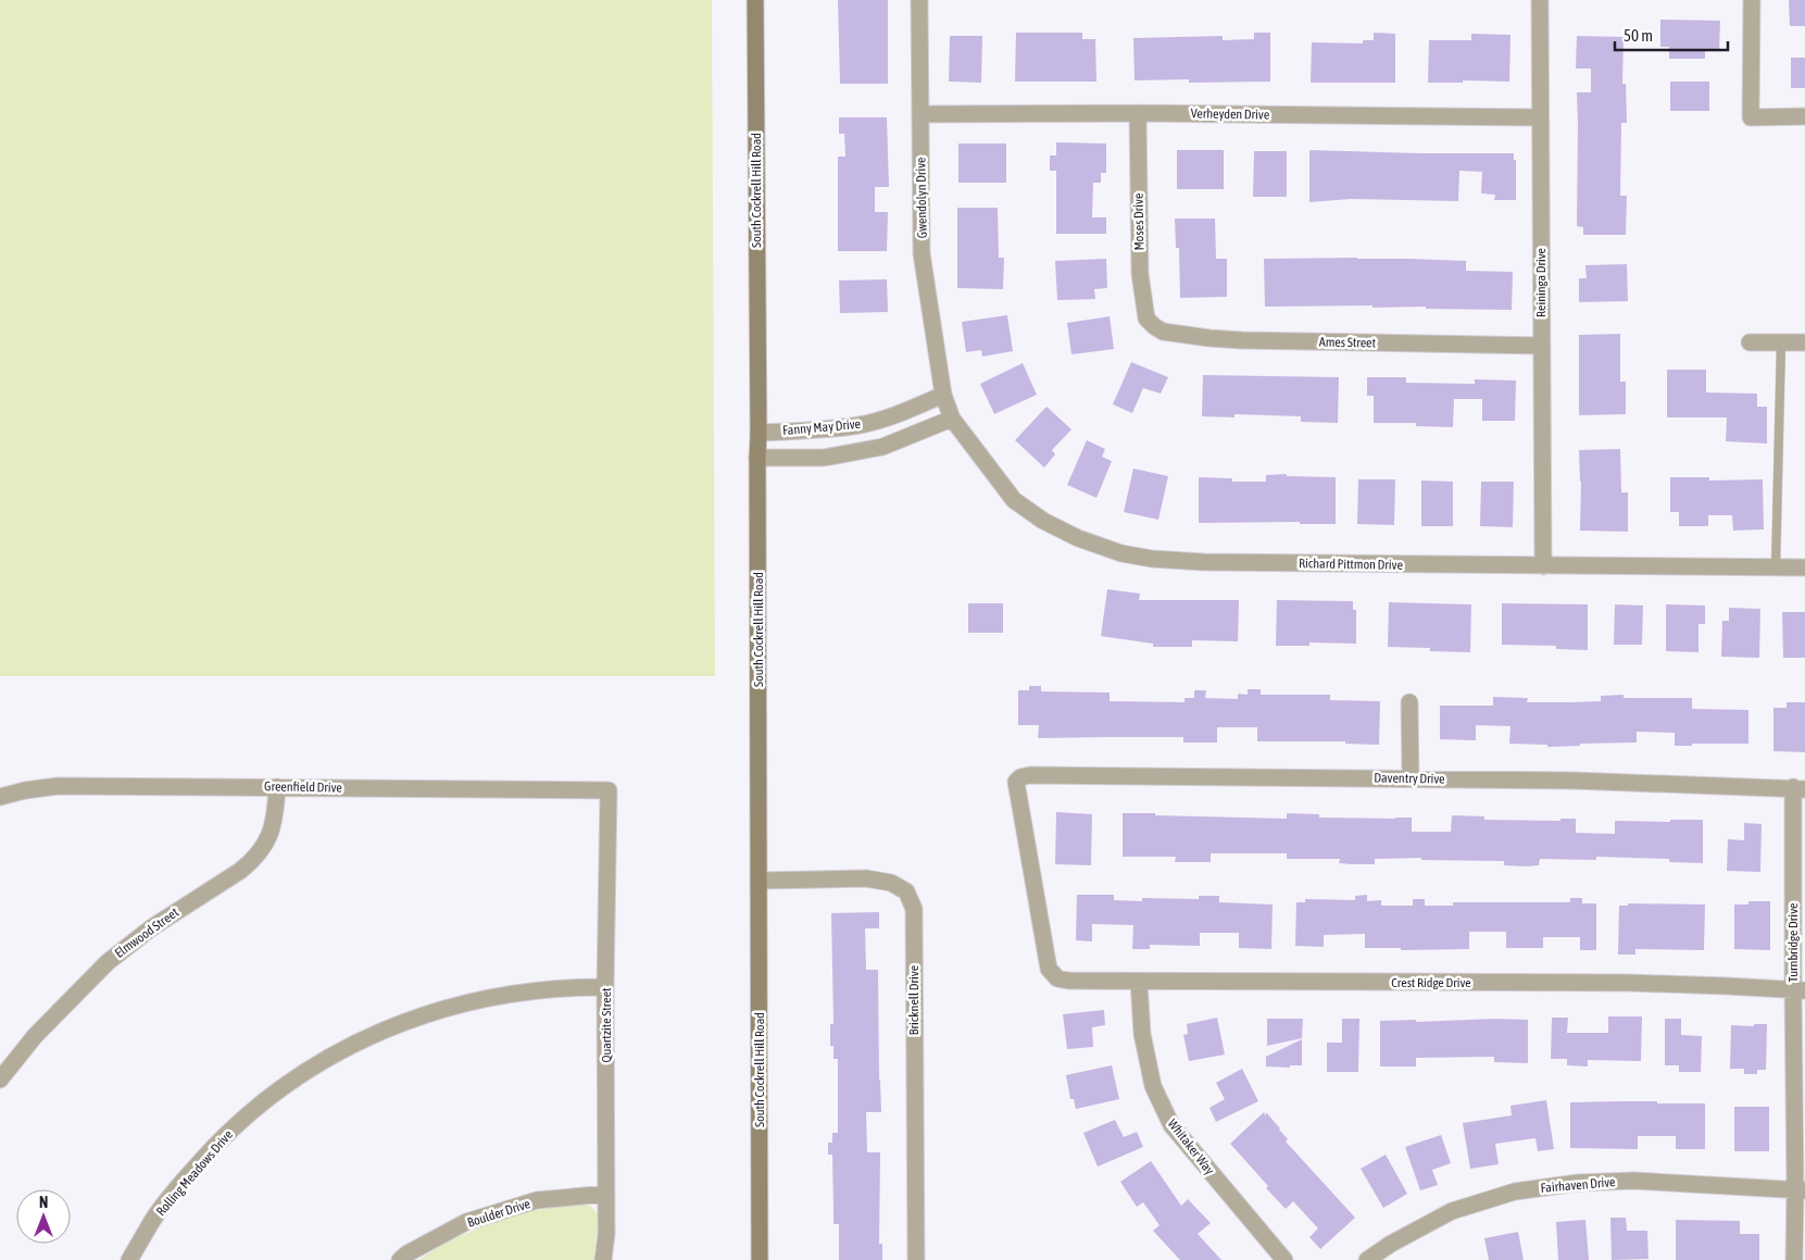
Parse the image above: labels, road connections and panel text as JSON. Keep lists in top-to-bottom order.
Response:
{
  "streets": {
    "main road": ["South Cockrell Hill Road"],
    "street": [
      "Verheyden Drive",
      "Gwendolyn Drive",
      "Moses Drive",
      "Reininga Drive",
      "Ames Street",
      "Fanny May Drive",
      "Richard Pittmon Drive",
      "Daventry Drive",
      "Greenfield Drive",
      "Elmwood Street",
      "Turnbridge Drive",
      "Crest Ridge Drive",
      "Bricknell Drive",
      "Quartzite Street",
      "Whitaker Way",
      "Rolling Meadows Drive",
      "Fairhaven Drive",
      "Boulder Drive"
    ]
  },
  "crossings": [
    ["Verheyden Drive", "Gwendolyn Drive"],
    ["Verheyden Drive", "Moses Drive"],
    ["Verheyden Drive", "Reininga Drive"],
    ["South Cockrell Hill Road", "Fanny May Drive"],
    ["South Cockrell Hill Road", "Bricknell Drive"],
    ["Gwendolyn Drive", "Fanny May Drive"],
    ["Gwendolyn Drive", "Richard Pittmon Drive"],
    ["Moses Drive", "Ames Street"],
    ["Reininga Drive", "Ames Street"],
    ["Reininga Drive", "Richard Pittmon Drive"],
    ["Fanny May Drive", "Richard Pittmon Drive"],
    ["Daventry Drive", "Turnbridge Drive"],
    ["Daventry Drive", "Crest Ridge Drive"],
    ["Greenfield Drive", "Elmwood Street"],
    ["Greenfield Drive", "Quartzite Street"],
    ["Turnbridge Drive", "Crest Ridge Drive"],
    ["Turnbridge Drive", "Fairhaven Drive"],
    ["Crest Ridge Drive", "Whitaker Way"],
    ["Quartzite Street", "Rolling Meadows Drive"],
    ["Quartzite Street", "Boulder Drive"]
  ],
  "scale_bar": "50 m",
  "north": "top"
}
